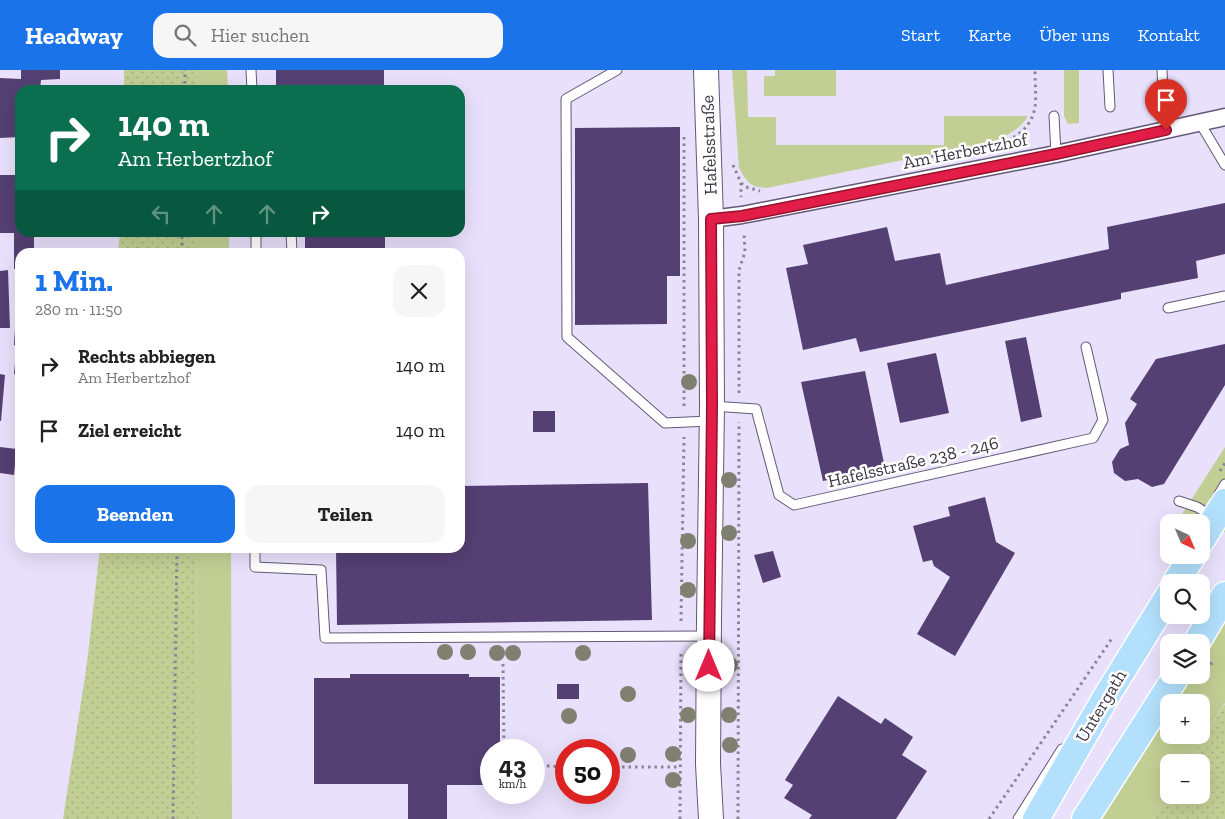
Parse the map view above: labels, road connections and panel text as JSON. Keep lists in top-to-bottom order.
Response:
{
  "streets": {
    "main road": ["Hafelsstraße", "Untergath"],
    "street": ["Am Herbertzhof"],
    "lane": ["Hafelsstraße 238 - 246"]
  },
  "crossings": [
    ["Hafelsstraße", "Am Herbertzhof"],
    ["Hafelsstraße", "Hafelsstraße 238 - 246"]
  ],
  "north": "bottom right",
  "page": {
    "header": "Headway",
    "search": "Hier suchen",
    "nav": [
      "Start",
      "Karte",
      "Über uns",
      "Kontakt"
    ],
    "turn": ["140 m", "Am Herbertzhof"],
    "heading": ["1 Min.", "280 m · 11:50"],
    "list": [
      {
        "name": "Rechts abbiegen",
        "note": "Am Herbertzhof",
        "value": "140 m"
      },
      {
        "name": "Ziel erreicht",
        "value": "140 m"
      }
    ],
    "buttons": ["Beenden", "Teilen"],
    "map_buttons": ["+", "−"],
    "speed": "43 km/h",
    "limit": "50"
  }
}
